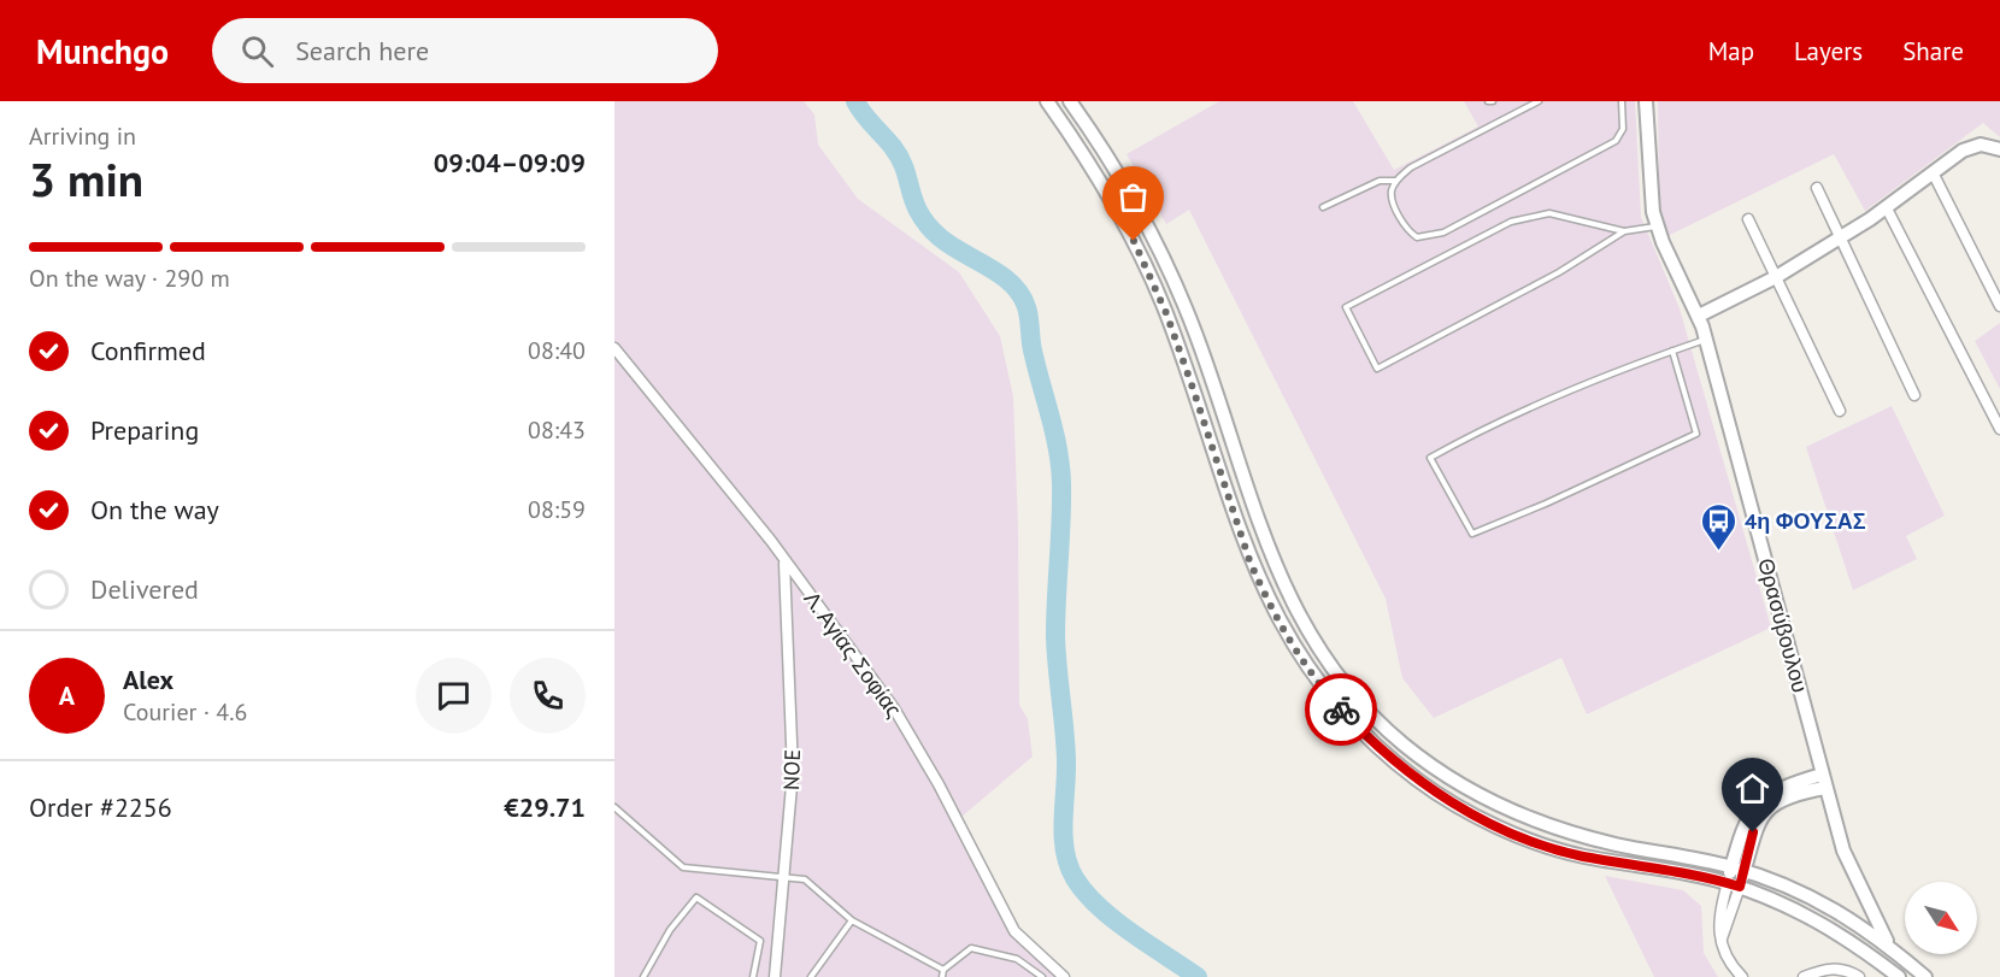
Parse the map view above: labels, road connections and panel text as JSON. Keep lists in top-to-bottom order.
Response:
{
  "streets": {
    "street": ["Θρασύβουλου", "Λ. Αγίας Σοφίας", "NOE"]
  },
  "crossings": [
    ["Λ. Αγίας Σοφίας", "NOE"]
  ],
  "places": {
    "bus stop": ["4η ΦΟΥΣΑΣ"]
  },
  "north": "bottom right",
  "page": {
    "header": "Munchgo",
    "search": "Search here",
    "nav": ["Map", "Layers", "Share"],
    "heading": ["3 min", "Arriving in", "09:04–09:09"],
    "panel": [
      "Alex",
      "Courier · 4.6",
      "Order #2256",
      "€29.71"
    ],
    "bar": "On the way · 290 m",
    "list": [
      ["Confirmed", "08:40"],
      ["Preparing", "08:43"],
      ["On the way", "08:59"],
      "Delivered"
    ],
    "round": "A"
  }
}
